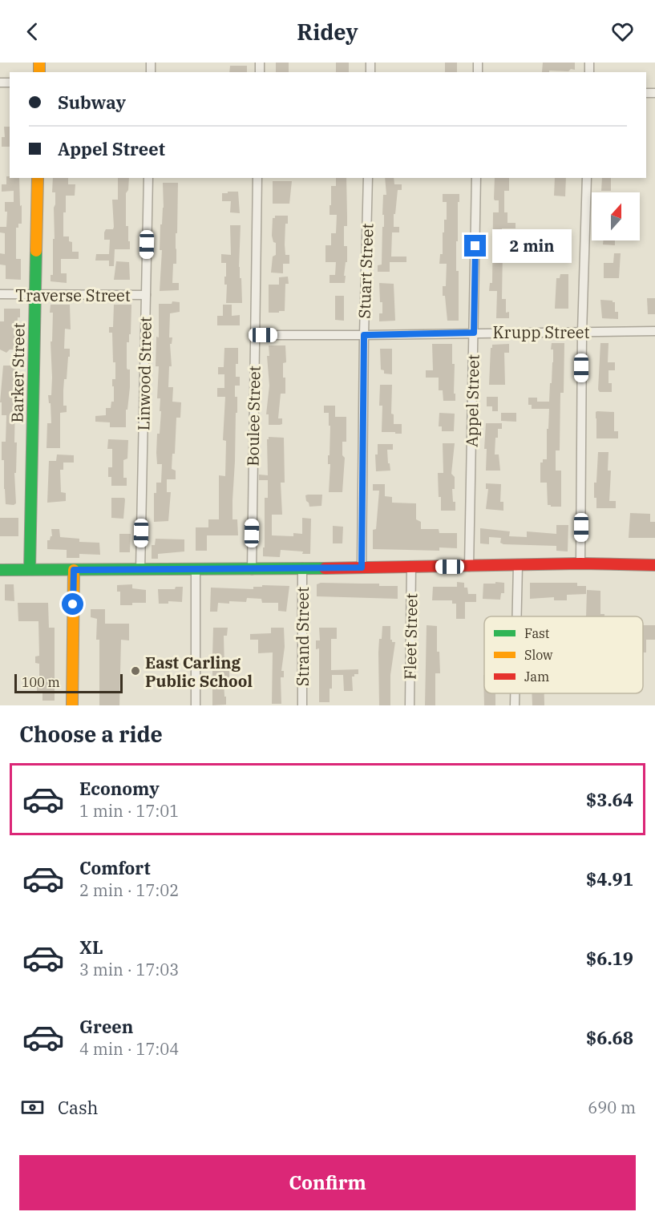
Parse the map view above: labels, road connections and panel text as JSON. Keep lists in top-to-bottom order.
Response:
{
  "streets": {
    "main road": ["Barker Street"],
    "street": [
      "Stuart Street",
      "Traverse Street",
      "Krupp Street",
      "Linwood Street",
      "Appel Street",
      "Boulee Street",
      "Strand Street",
      "Fleet Street"
    ]
  },
  "crossings": [
    ["Stuart Street", "Krupp Street"],
    ["Traverse Street", "Barker Street"],
    ["Traverse Street", "Linwood Street"],
    ["Krupp Street", "Appel Street"],
    ["Krupp Street", "Boulee Street"]
  ],
  "places": ["East Carling Public School"],
  "legend": ["Fast", "Slow", "Jam"],
  "scale_bar": "100 m",
  "north": "top",
  "page": {
    "header": "Ridey",
    "banner": ["Subway", "Appel Street"],
    "bubble": "2 min",
    "scale": "100 m",
    "heading": "Choose a ride",
    "list": [
      {
        "name": "Economy",
        "note": "1 min · 17:01",
        "value": "$3.64"
      },
      {
        "name": "Comfort",
        "note": "2 min · 17:02",
        "value": "$4.91"
      },
      {
        "name": "XL",
        "note": "3 min · 17:03",
        "value": "$6.19"
      },
      {
        "name": "Green",
        "note": "4 min · 17:04",
        "value": "$6.68"
      }
    ],
    "pay": ["Cash", "690 m"],
    "buttons": "Confirm"
  }
}
